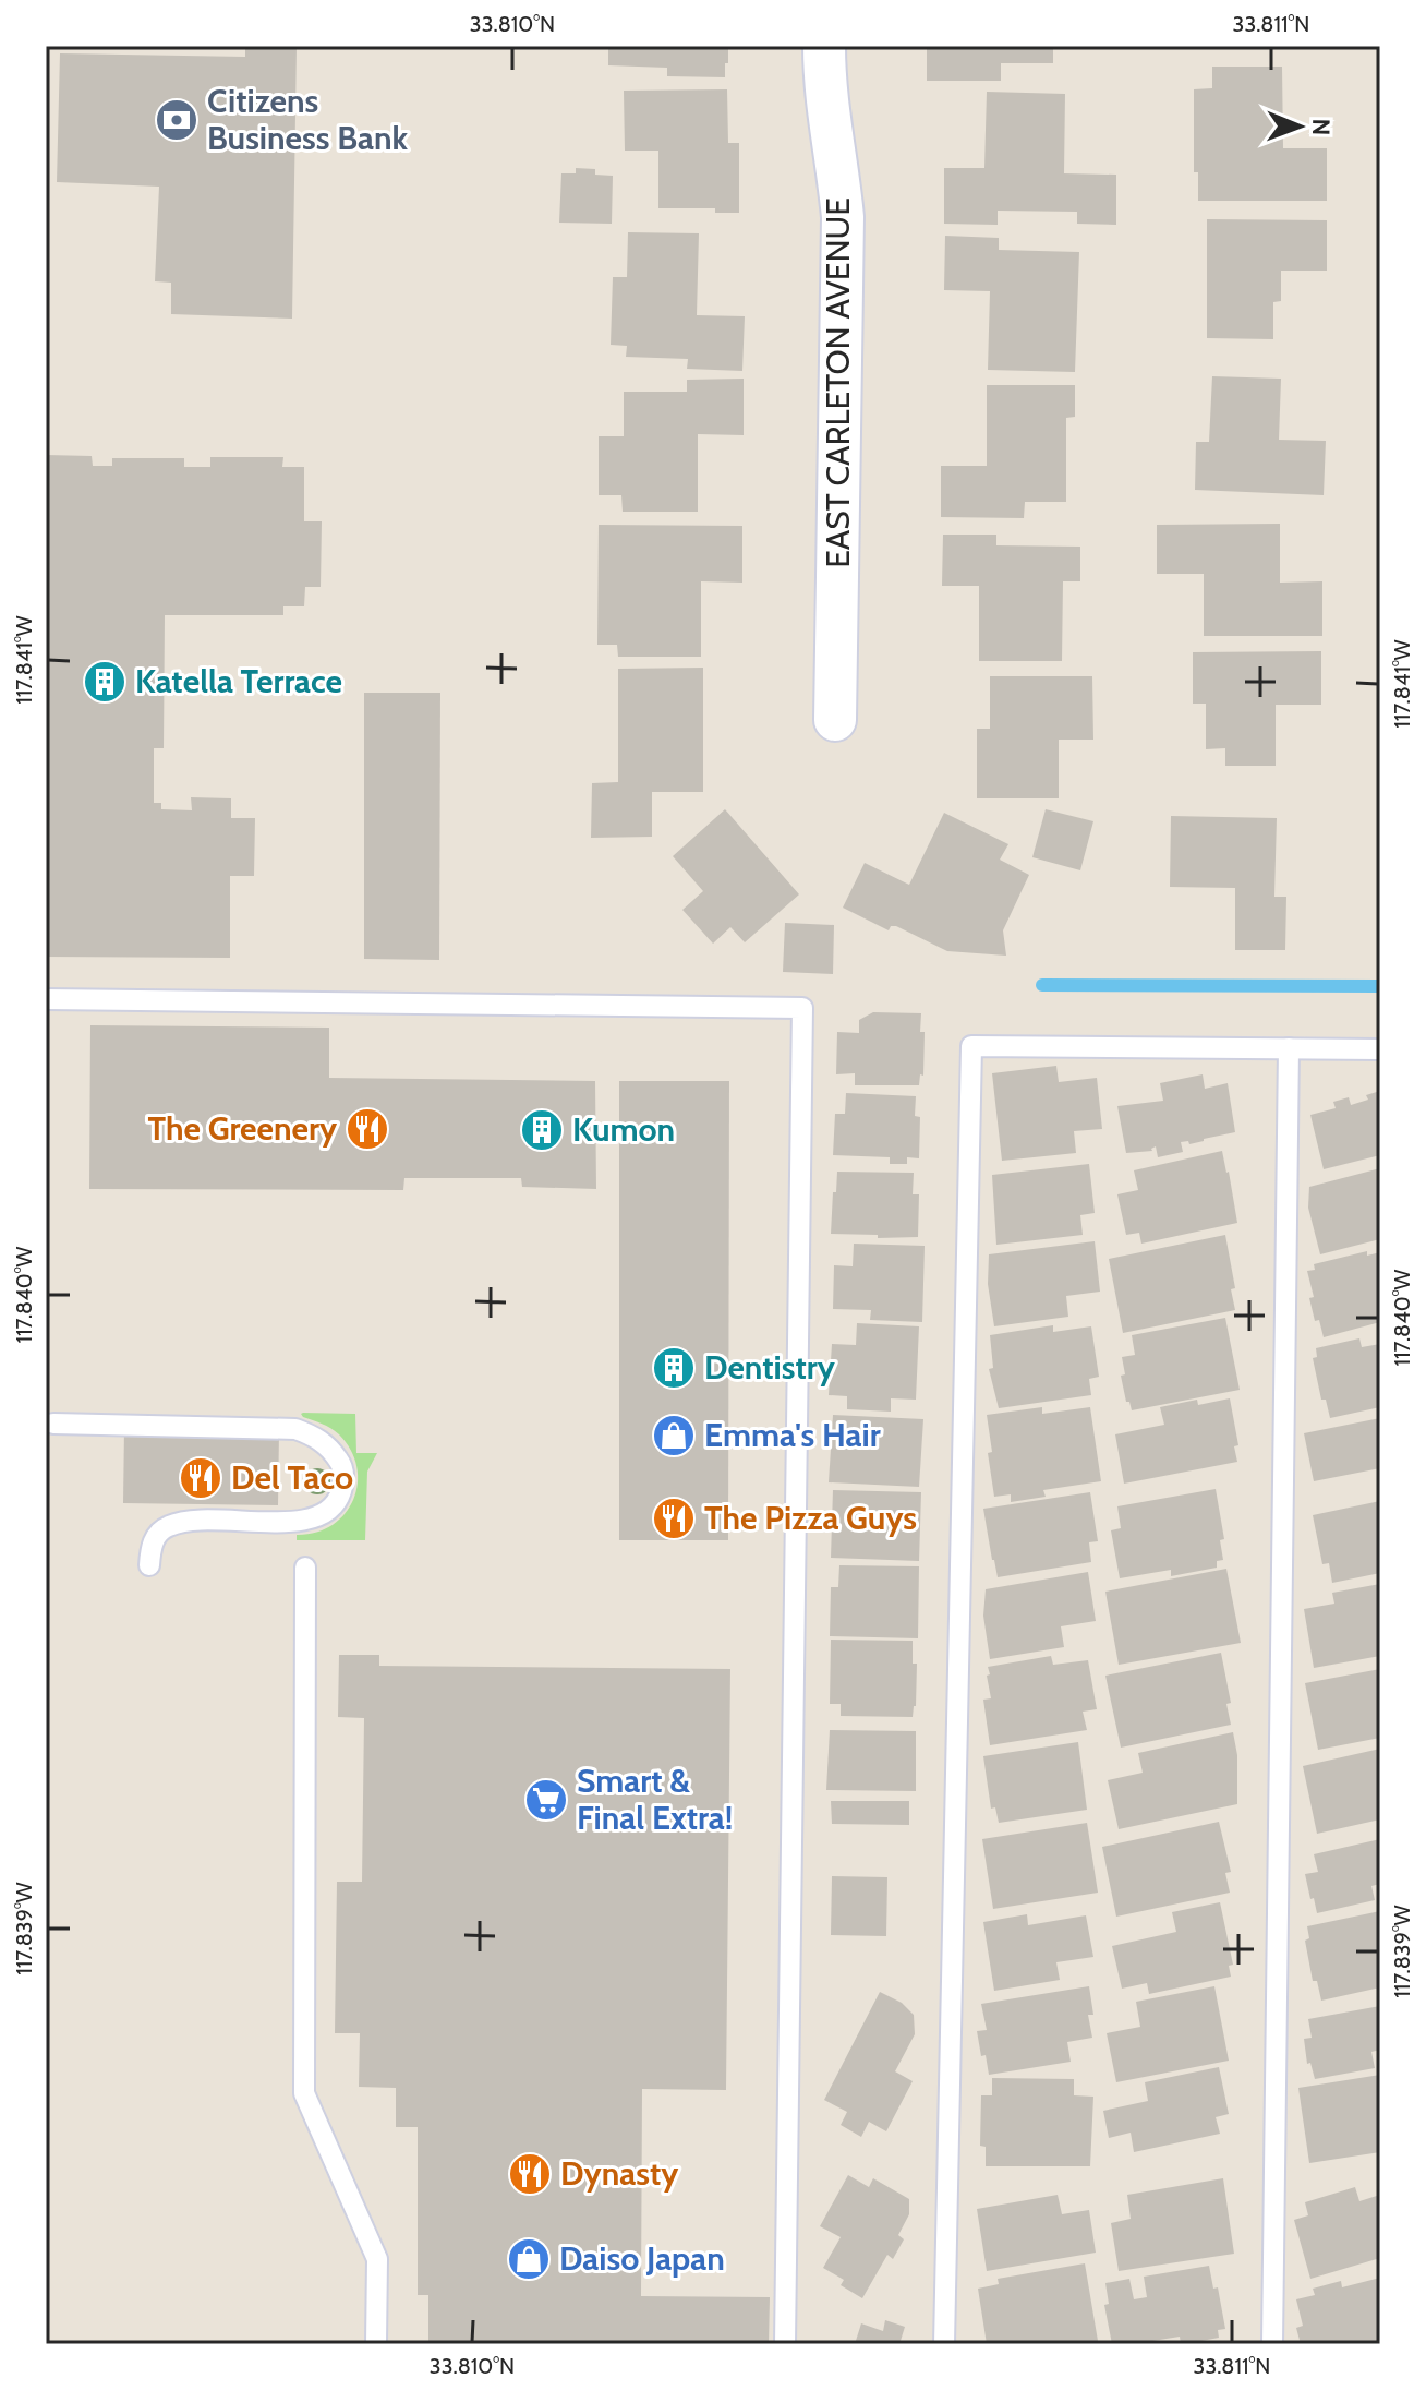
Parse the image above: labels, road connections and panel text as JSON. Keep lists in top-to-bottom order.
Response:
{
  "streets": {
    "street": ["EAST CARLETON AVENUE"]
  },
  "places": {
    "bank": ["Citizens Business Bank"],
    "building": ["Katella Terrace", "Kumon", "Dentistry"],
    "restaurant": [
      "The Greenery",
      "Del Taco",
      "The Pizza Guys",
      "Dynasty"
    ],
    "shop": ["Emma's Hair", "Daiso Japan"],
    "supermarket": ["Smart & Final Extra!"]
  },
  "north": "right",
  "coordinates": [
    "33.810°N",
    "33.811°N",
    "117.841°W",
    "117.840°W",
    "117.839°W"
  ]
}
